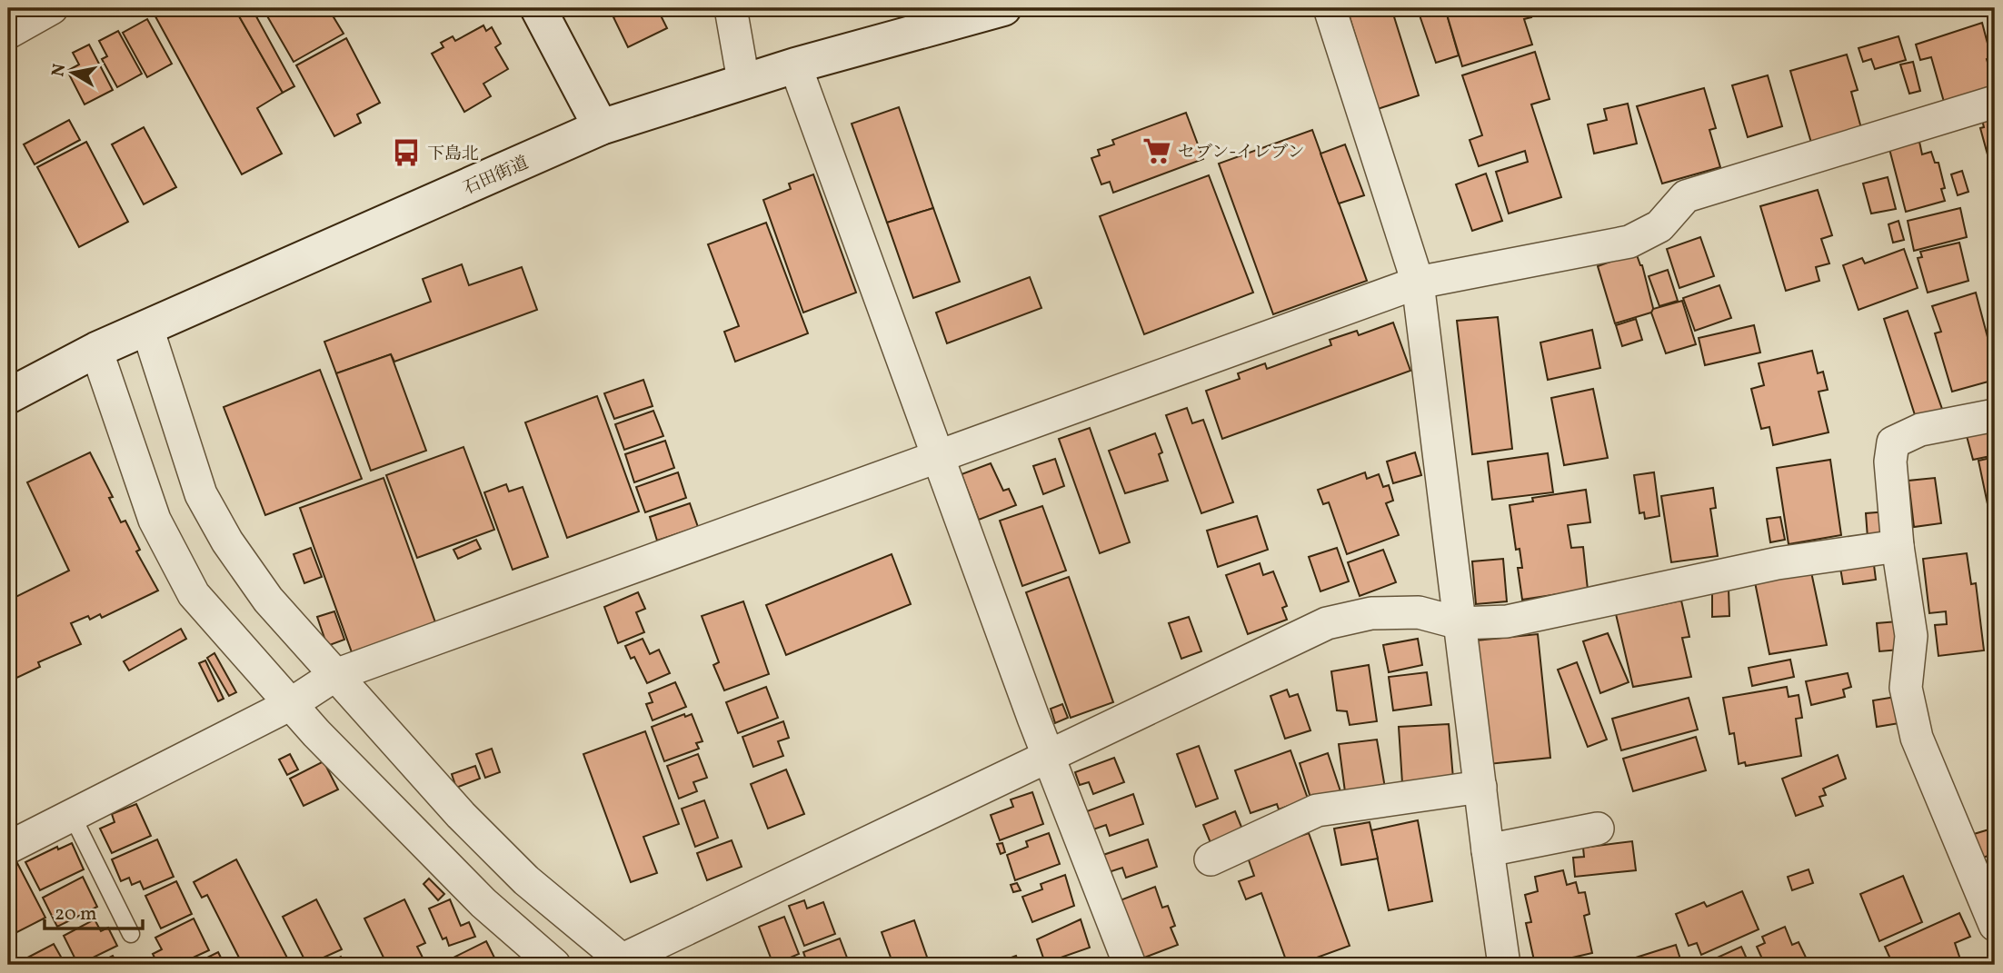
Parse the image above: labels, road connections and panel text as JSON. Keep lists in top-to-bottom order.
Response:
{
  "streets": {
    "street": ["石田街道"]
  },
  "places": {
    "supermarket": ["セブン-イレブン"],
    "bus stop": ["下島北"]
  },
  "scale_bar": "20 m",
  "north": "left"
}
